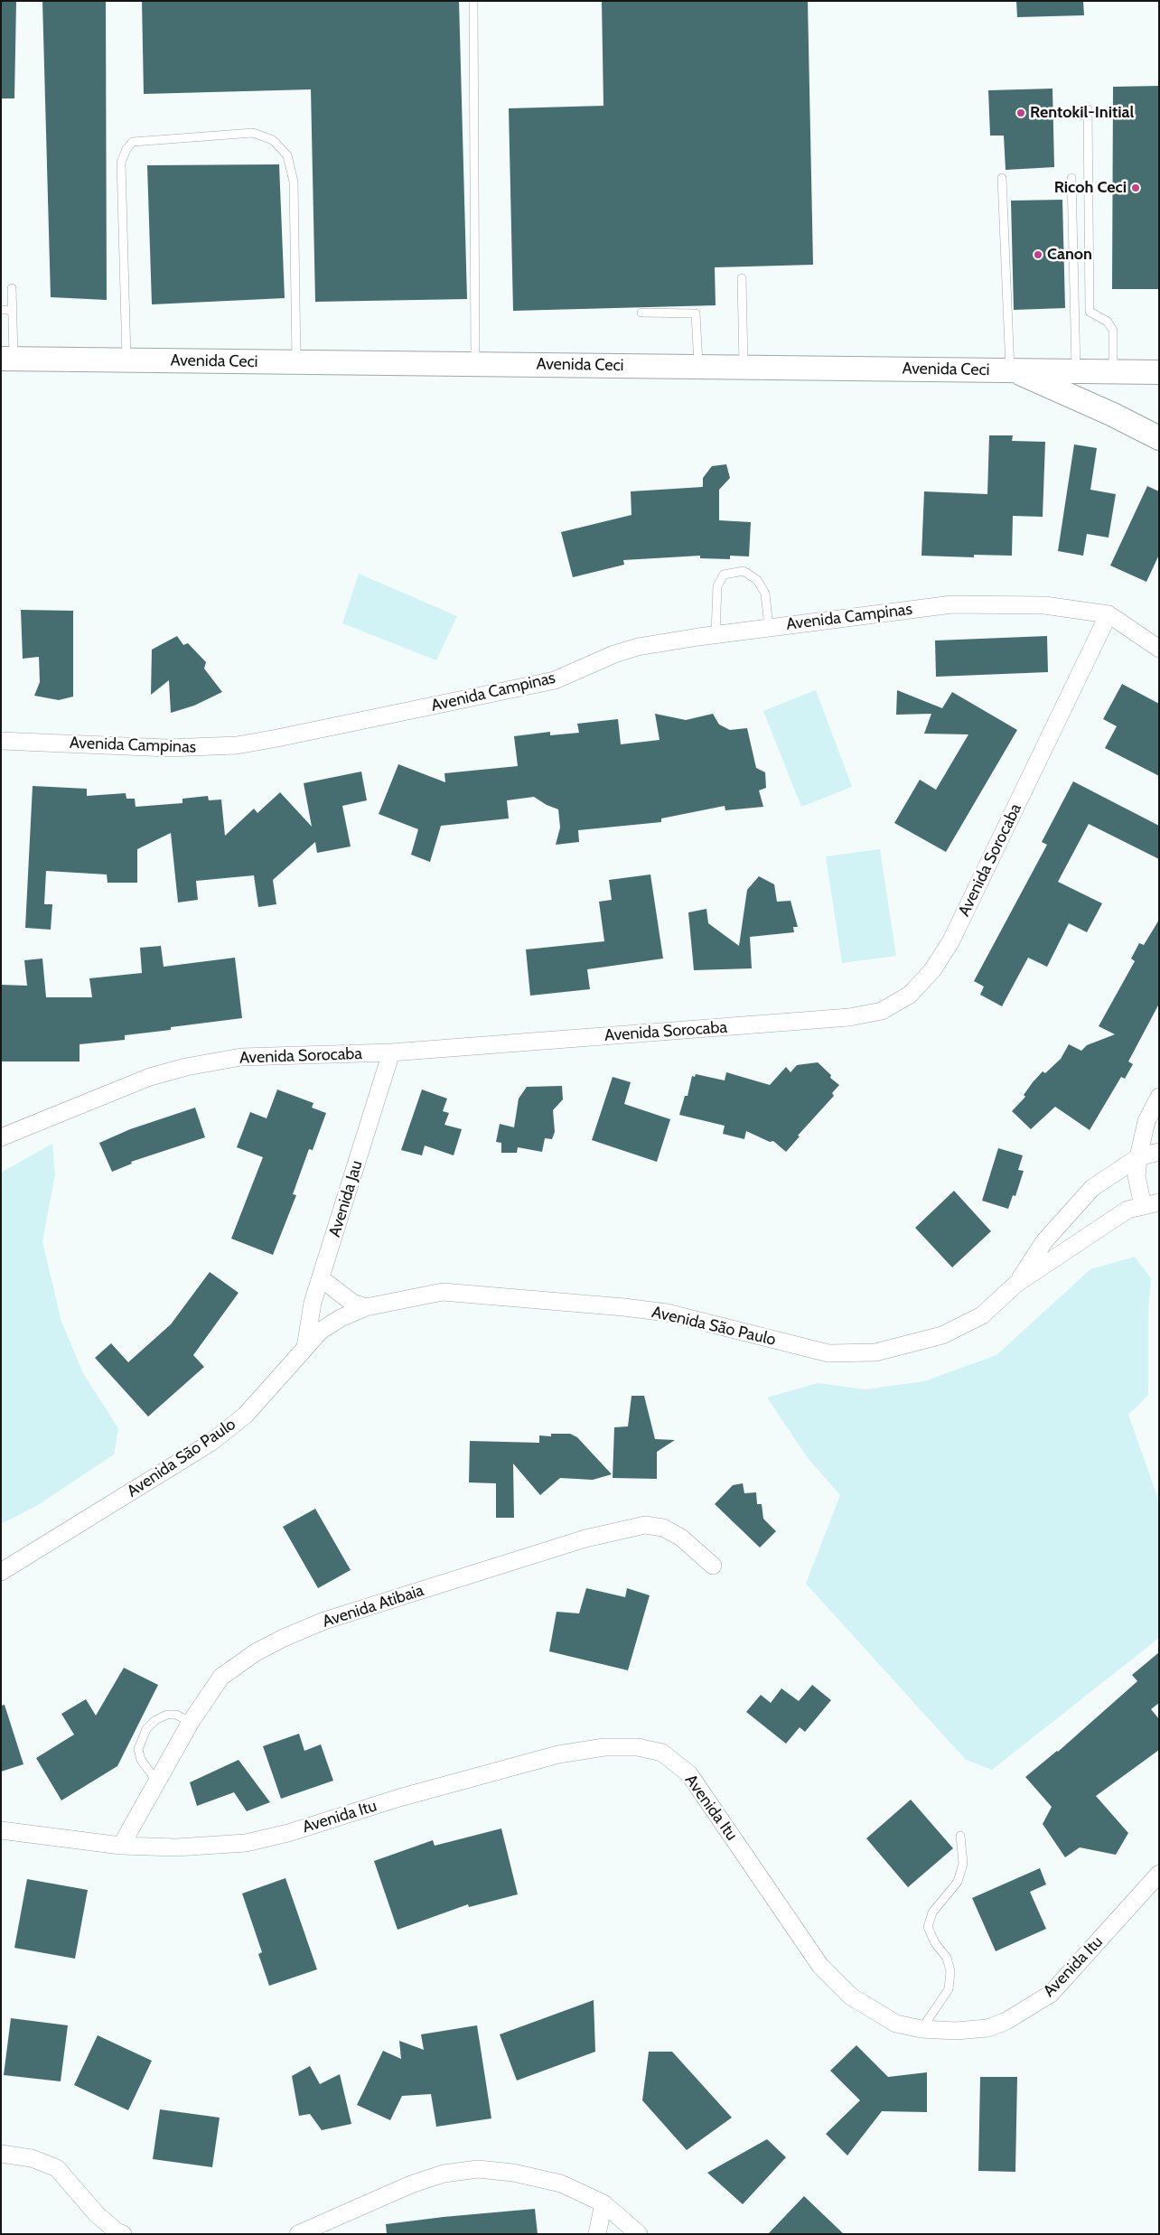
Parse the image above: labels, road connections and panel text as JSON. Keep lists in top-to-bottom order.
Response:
{
  "streets": {
    "main road": ["Avenida Ceci"],
    "street": [
      "Avenida Campinas",
      "Avenida Sorocaba",
      "Avenida Jau",
      "Avenida São Paulo",
      "Avenida Atibaia",
      "Avenida Itu"
    ]
  },
  "crossings": [
    ["Avenida Campinas", "Avenida Sorocaba"],
    ["Avenida Sorocaba", "Avenida Jau"],
    ["Avenida Jau", "Avenida São Paulo"],
    ["Avenida Atibaia", "Avenida Itu"]
  ],
  "places": ["Rentokil-Initial", "Ricoh Ceci", "Canon"]
}
